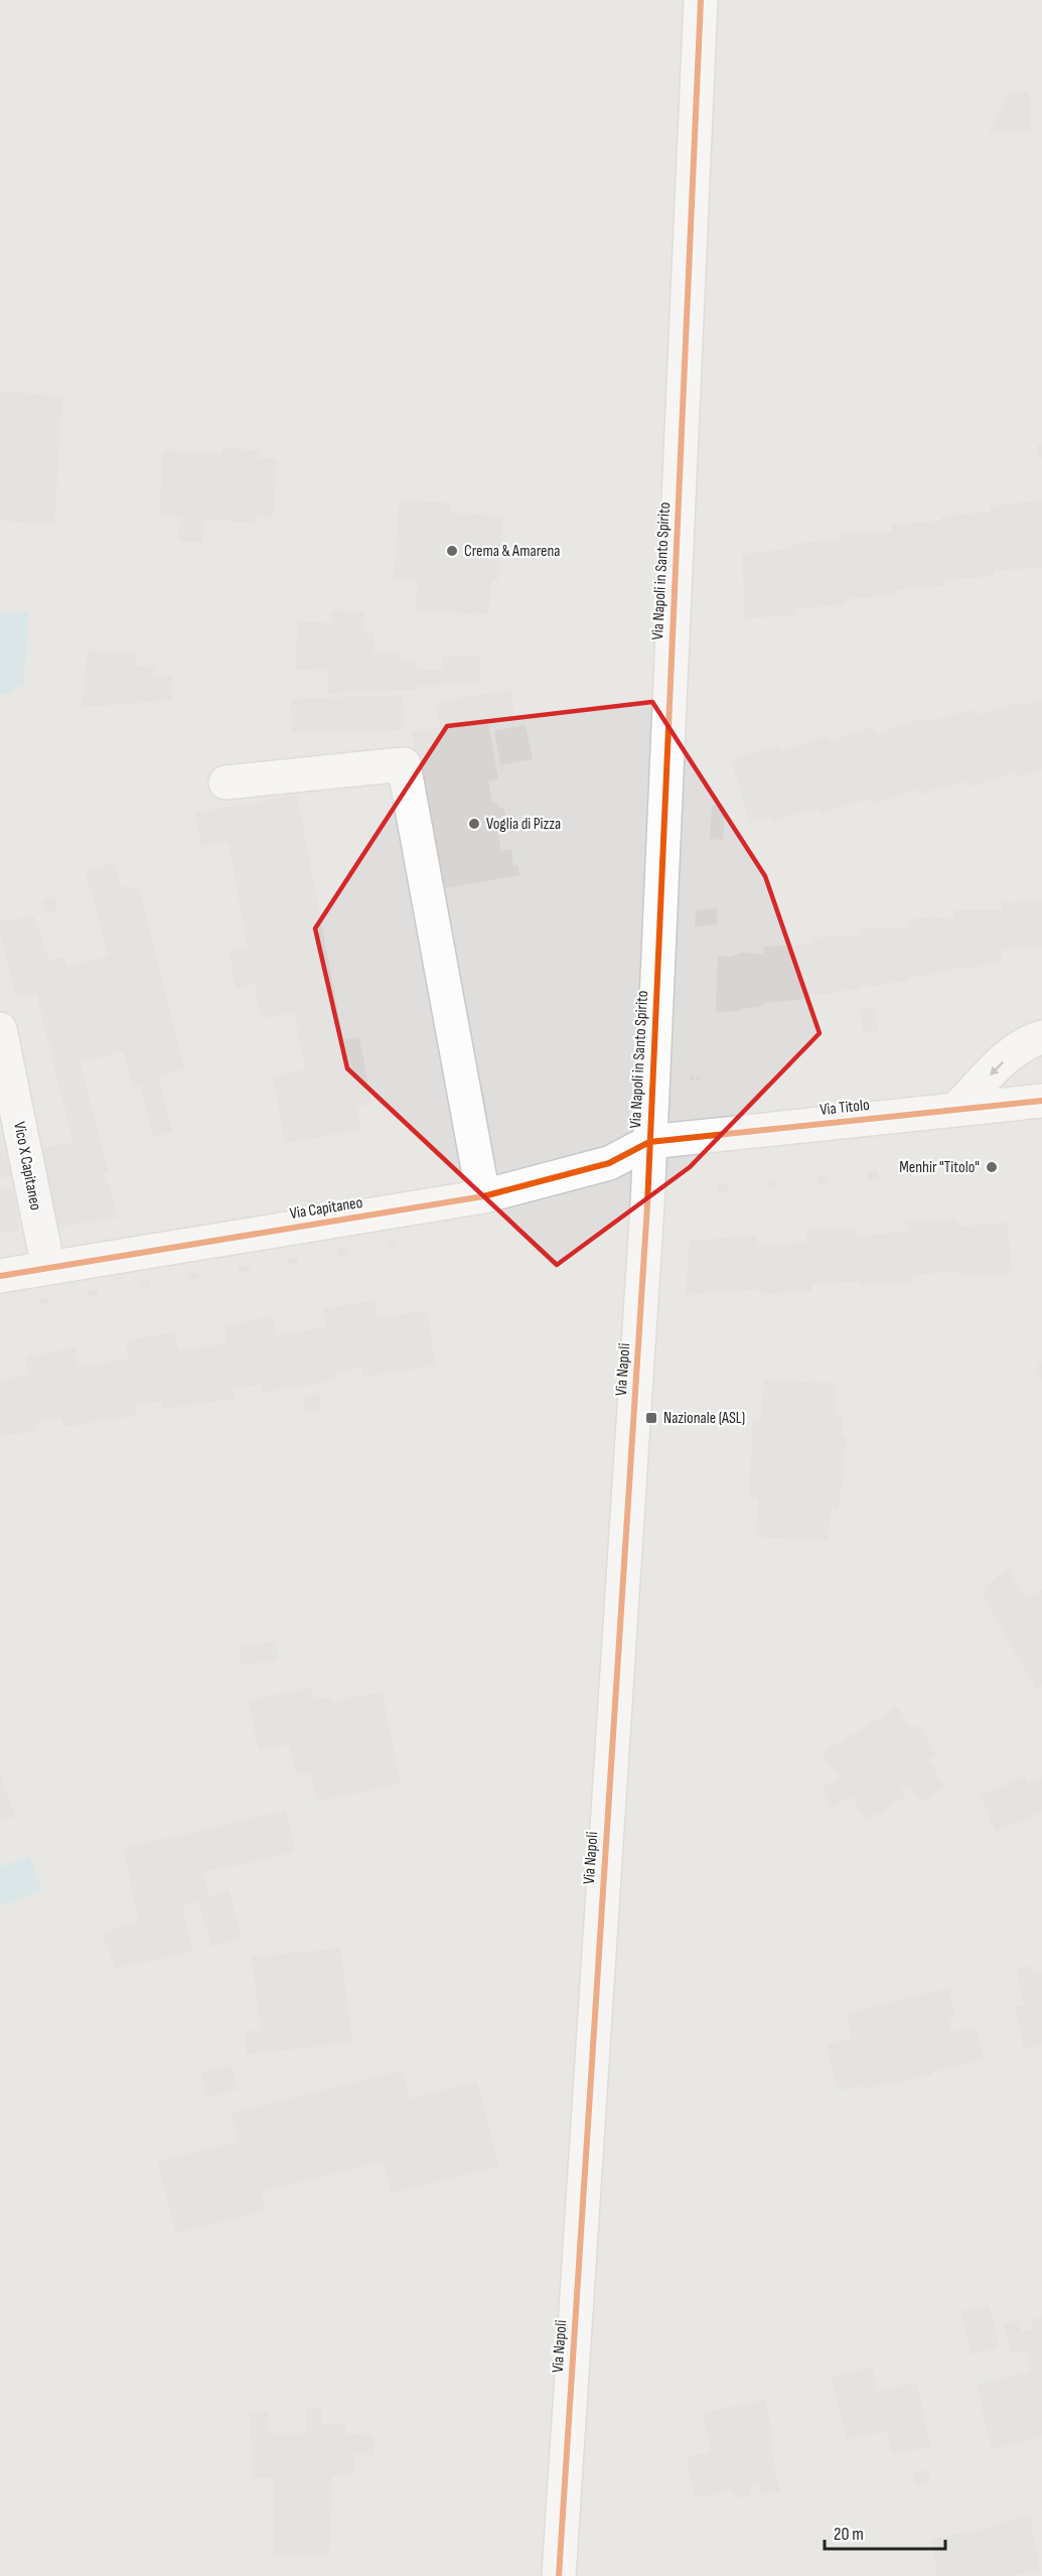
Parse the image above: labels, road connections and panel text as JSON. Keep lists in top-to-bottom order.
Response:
{
  "streets": {
    "street": [
      "Via Napoli in Santo Spirito",
      "Via Titolo",
      "Vico X Capitaneo",
      "Via Capitaneo",
      "Via Napoli"
    ]
  },
  "crossings": [
    ["Via Napoli in Santo Spirito", "Via Titolo"],
    ["Via Napoli in Santo Spirito", "Via Capitaneo"],
    ["Via Napoli in Santo Spirito", "Via Napoli"],
    ["Via Titolo", "Via Capitaneo"],
    ["Via Titolo", "Via Napoli"],
    ["Vico X Capitaneo", "Via Capitaneo"],
    ["Via Capitaneo", "Via Napoli"]
  ],
  "places": {
    "other": ["Crema & Amarena", "Voglia di Pizza", "Menhir \"Titolo\""],
    "transit": ["Nazionale (ASL)"]
  },
  "scale_bar": "20 m"
}
